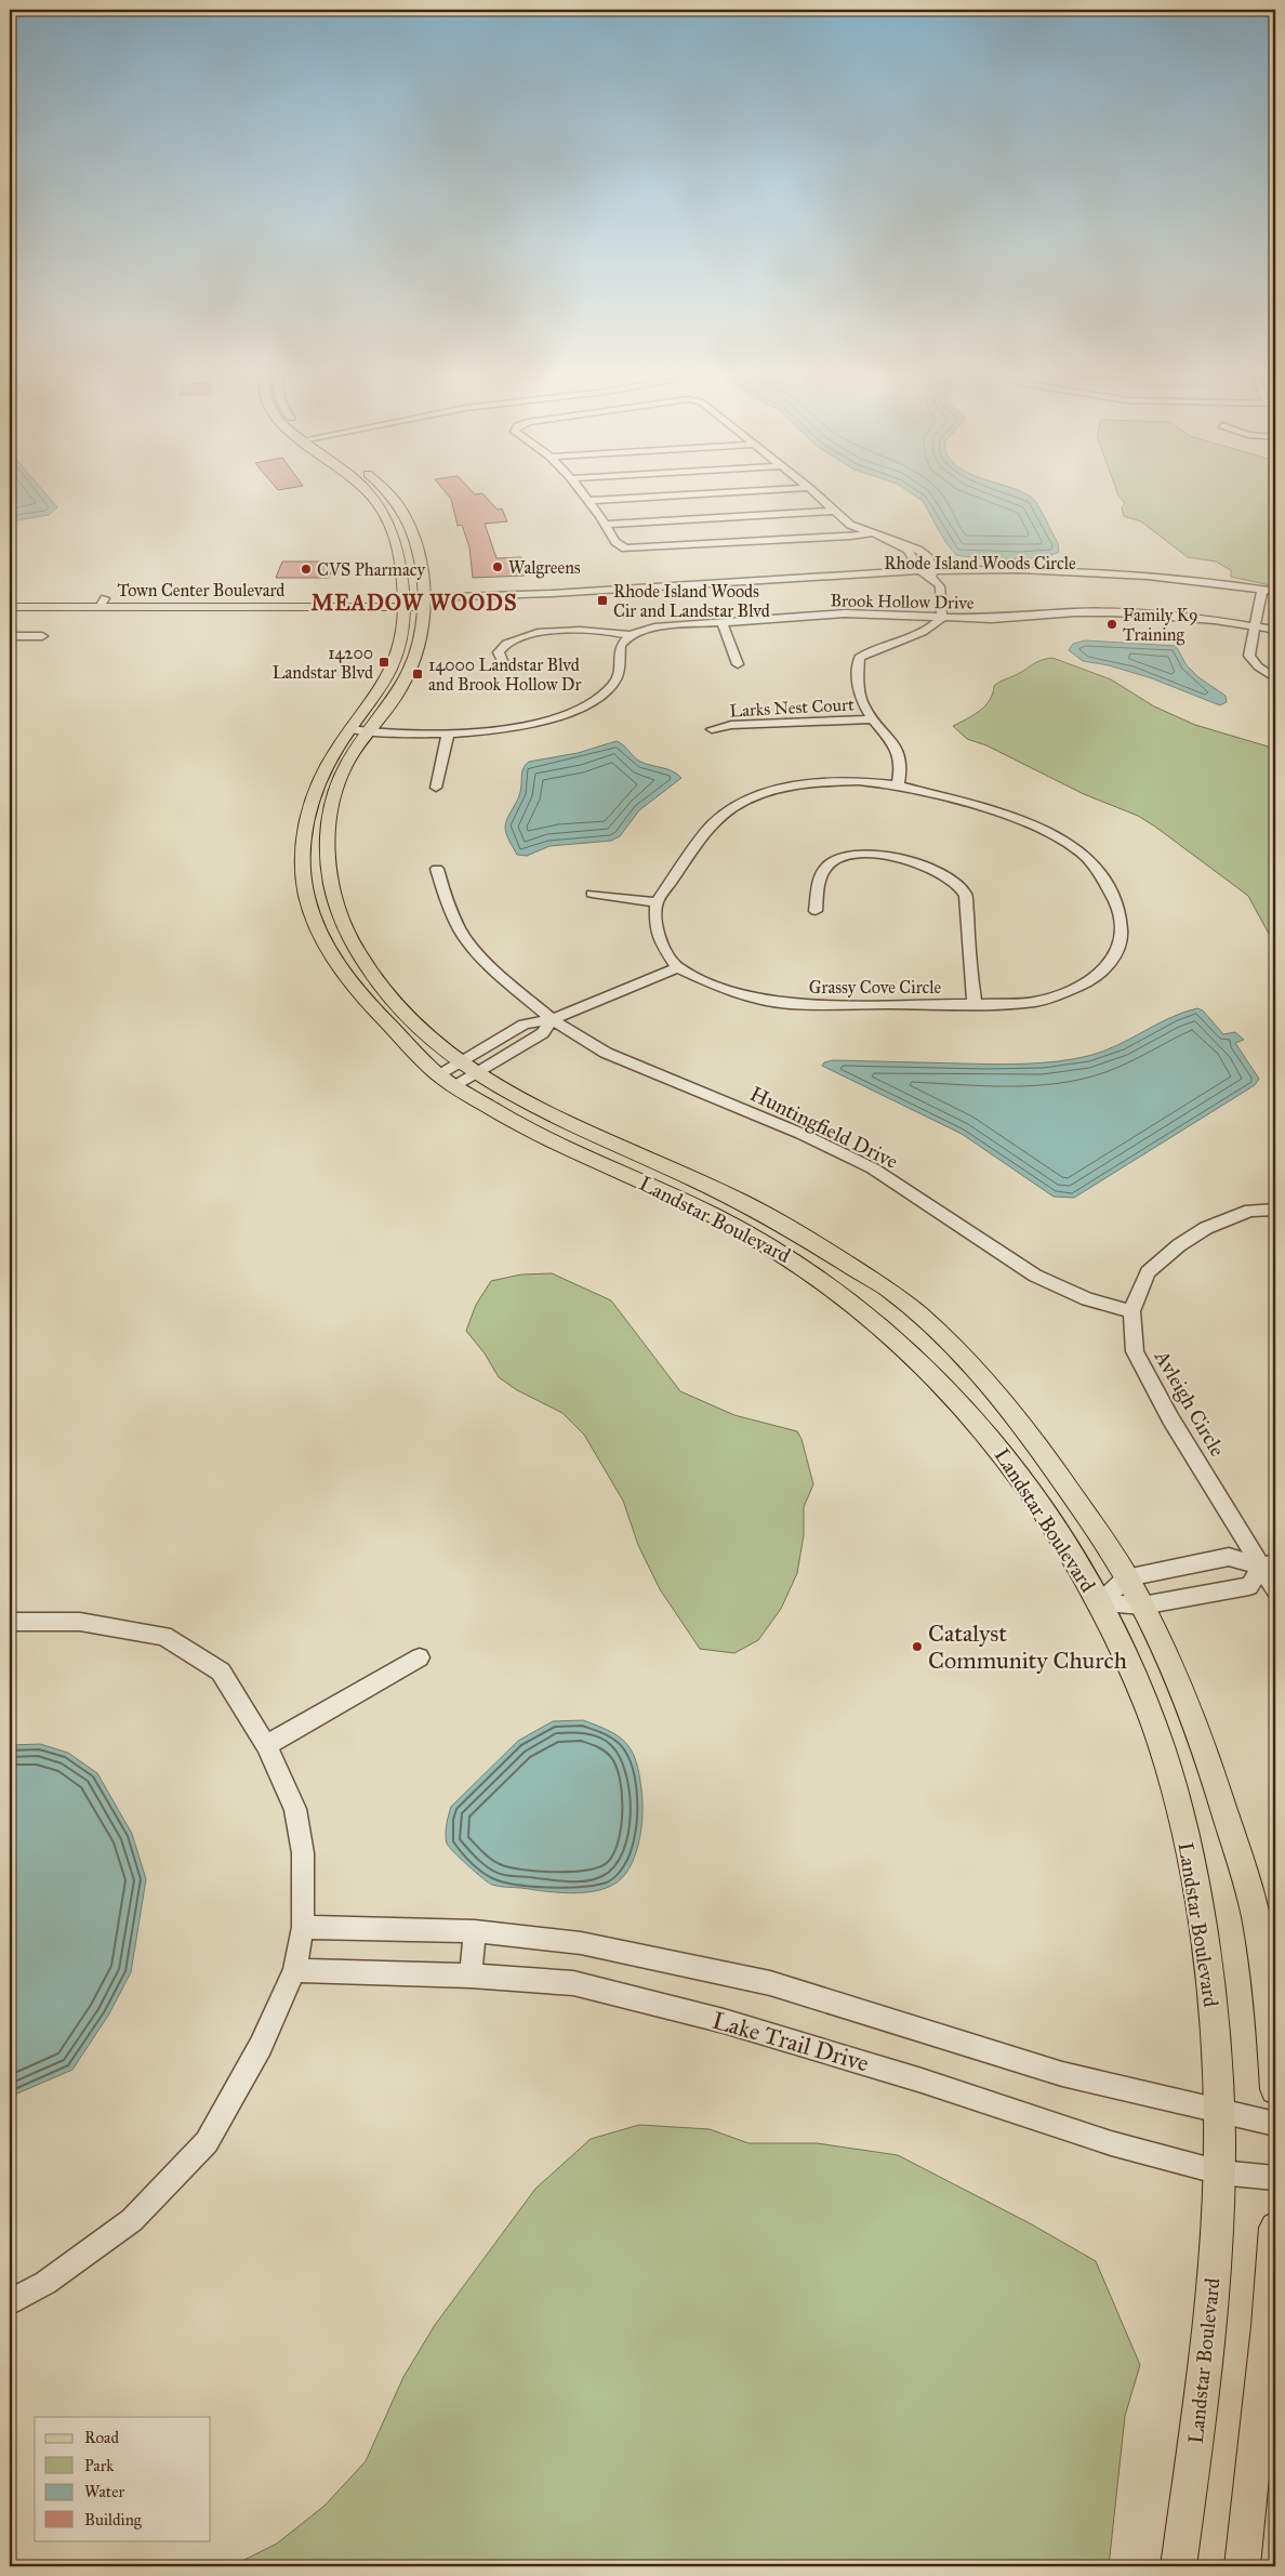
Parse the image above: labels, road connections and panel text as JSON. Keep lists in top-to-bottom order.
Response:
{
  "streets": {
    "main road": ["Town Center Boulevard", "Landstar Boulevard"],
    "street": [
      "Rhode Island Woods Circle",
      "Brook Hollow Drive",
      "Larks Nest Court",
      "Grassy Cove Circle",
      "Huntingfield Drive",
      "Avleigh Circle",
      "Lake Trail Drive"
    ]
  },
  "crossings": [
    ["Rhode Island Woods Circle", "Town Center Boulevard"],
    ["Rhode Island Woods Circle", "Landstar Boulevard"],
    ["Town Center Boulevard", "Landstar Boulevard"],
    ["Huntingfield Drive", "Avleigh Circle"],
    ["Landstar Boulevard", "Lake Trail Drive"]
  ],
  "districts": ["MEADOW WOODS"],
  "places": {
    "other": [
      "Walgreens",
      "CVS Pharmacy",
      "Family K9 Training",
      "Catalyst Community Church"
    ],
    "transit": ["Rhode Island Woods Cir and Landstar Blvd", "14200 Landstar Blvd", "14000 Landstar Blvd and Brook Hollow Dr"]
  },
  "legend": [
    "Road",
    "Park",
    "Water",
    "Building"
  ]
}
